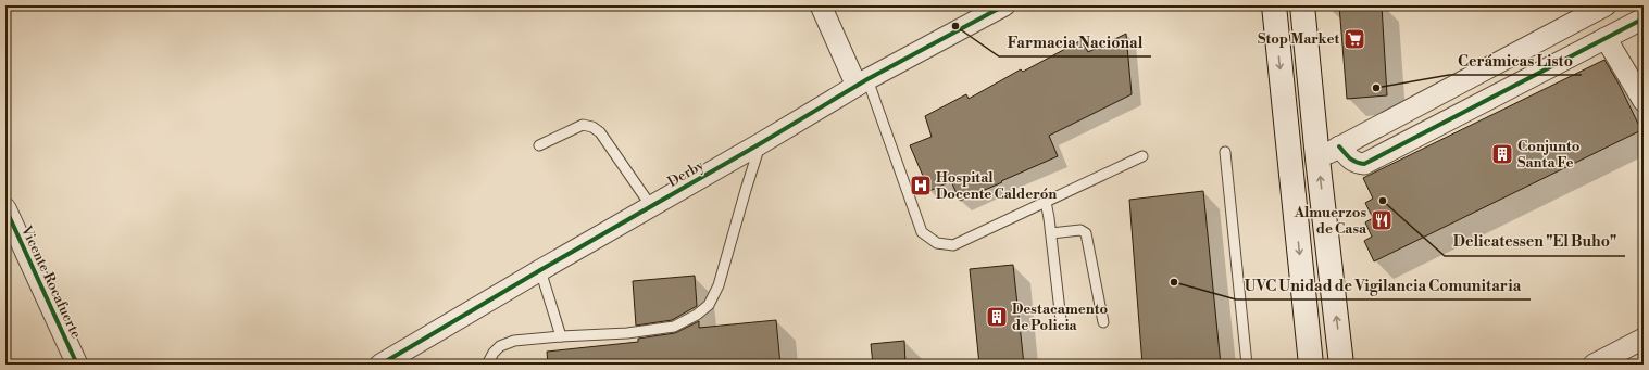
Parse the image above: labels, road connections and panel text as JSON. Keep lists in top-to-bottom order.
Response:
{
  "streets": {
    "street": ["Derby", "Vicente Rocafuerte"]
  },
  "places": {
    "other": [
      "Farmacia Nacional",
      "Cerámicas Listo",
      "Delicatessen \"El Buho\"",
      "UVC Unidad de Vigilancia Comunitaria"
    ],
    "supermarket": ["Stop Market"],
    "building": ["Conjunto Santa Fe", "Destacamento de Policia"],
    "hospital": ["Hospital Docente Calderón"],
    "restaurant": ["Almuerzos de Casa"]
  }
}
